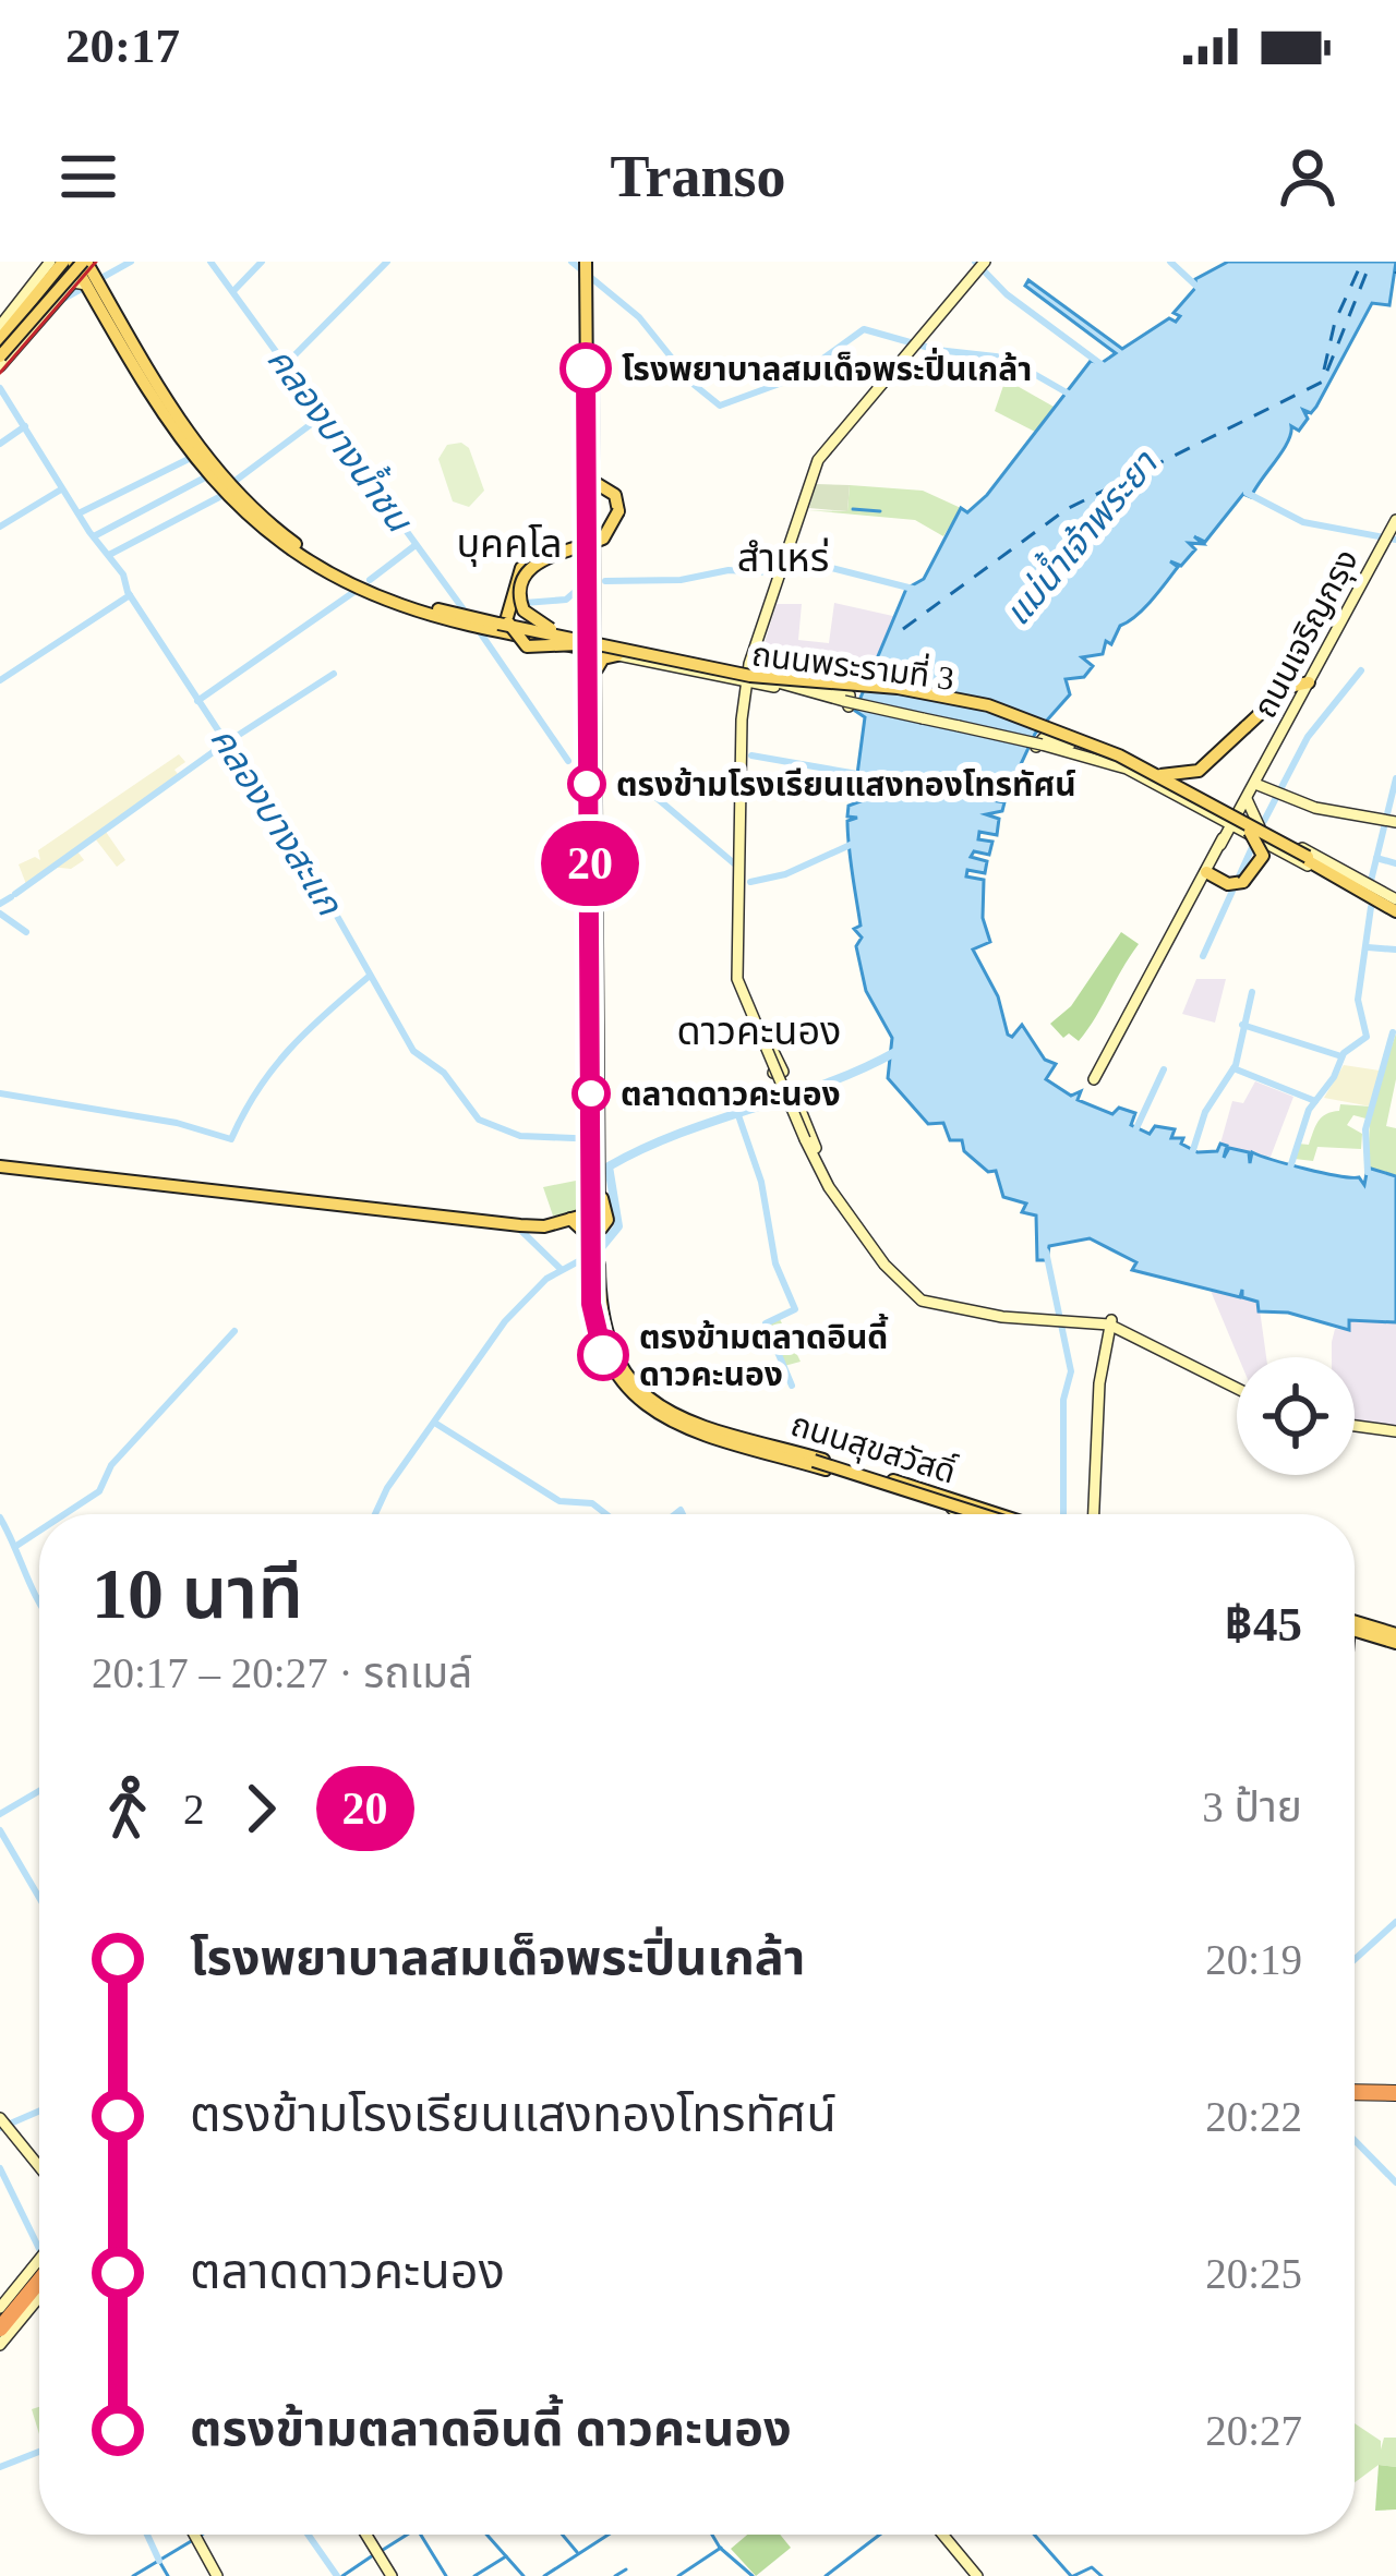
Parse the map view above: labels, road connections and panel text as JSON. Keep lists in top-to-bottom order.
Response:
{
  "streets": {
    "main road": ["ถนนเจริญกรุง", "ถนนพระรามที่ 3", "ถนนสุขสวัสดิ์"]
  },
  "crossings": [
    ["ถนนเจริญกรุง", "ถนนพระรามที่ 3"]
  ],
  "districts": ["บุคคโล", "สำเหร่", "ดาวคะนอง"],
  "water": ["คลองบางน้ำชน", "แม่น้ำเจ้าพระยา", "คลองบางสะแก"],
  "places": [
    "โรงพยาบาลสมเด็จพระปิ่นเกล้า",
    "ตรงข้ามโรงเรียนแสงทองโทรทัศน์",
    "ตลาดดาวคะนอง",
    "ตรงข้ามตลาดอินดี้ ดาวคะนอง"
  ],
  "lines": ["bus line 20"],
  "page": {
    "status": "20:17",
    "header": "Transo",
    "on_map": "20",
    "heading": ["10 นาที", "20:17 – 20:27 · รถเมล์", "฿45"],
    "legs": ["2", "20", "3 ป้าย"],
    "list": [
      {
        "name": "โรงพยาบาลสมเด็จพระปิ่นเกล้า",
        "value": "20:19"
      },
      {
        "name": "ตรงข้ามโรงเรียนแสงทองโทรทัศน์",
        "value": "20:22"
      },
      {
        "name": "ตลาดดาวคะนอง",
        "value": "20:25"
      },
      {
        "name": "ตรงข้ามตลาดอินดี้ ดาวคะนอง",
        "value": "20:27"
      }
    ]
  }
}
